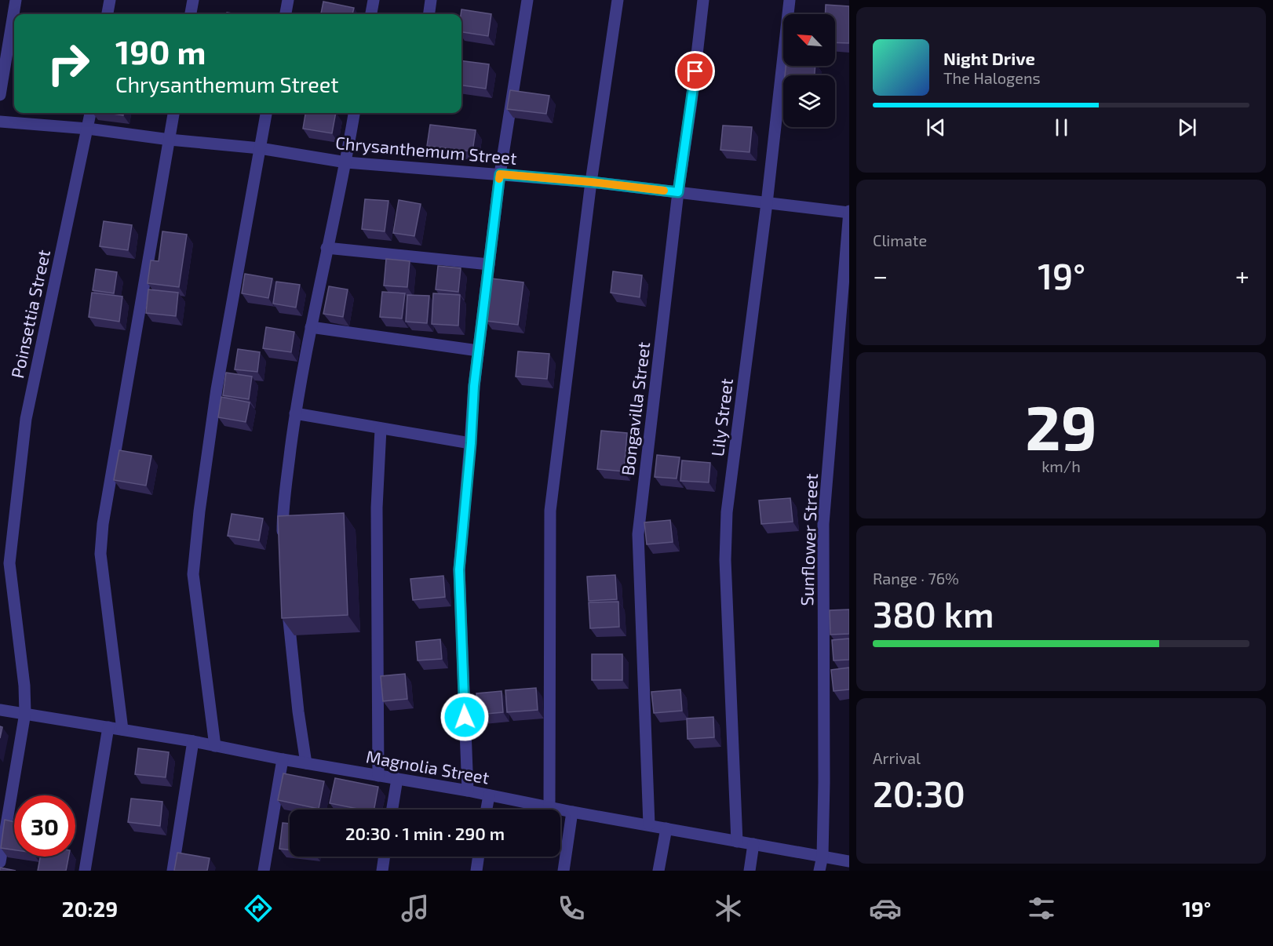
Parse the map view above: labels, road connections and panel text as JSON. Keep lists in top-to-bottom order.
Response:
{
  "streets": {
    "street": [
      "Chrysanthemum Street",
      "Poinsettia Street",
      "Bongavilla Street",
      "Lily Street",
      "Sunflower Street",
      "Magnolia Street"
    ]
  },
  "crossings": [
    ["Chrysanthemum Street", "Poinsettia Street"],
    ["Chrysanthemum Street", "Bongavilla Street"],
    ["Chrysanthemum Street", "Lily Street"],
    ["Chrysanthemum Street", "Sunflower Street"],
    ["Poinsettia Street", "Magnolia Street"],
    ["Bongavilla Street", "Magnolia Street"],
    ["Lily Street", "Magnolia Street"],
    ["Sunflower Street", "Magnolia Street"]
  ],
  "north": "top left",
  "page": {
    "turn": ["190 m", "Chrysanthemum Street"],
    "song": ["Night Drive", "The Halogens"],
    "tile": [
      "Climate",
      ["29", "km/h"],
      ["Range · 76%", "380 km"],
      ["Arrival", "20:30"]
    ],
    "heat": ["−", "19°", "+"],
    "limit": "30",
    "trip": "20:30 · 1 min · 290 m",
    "tabs": ["20:29", "19°"]
  }
}
